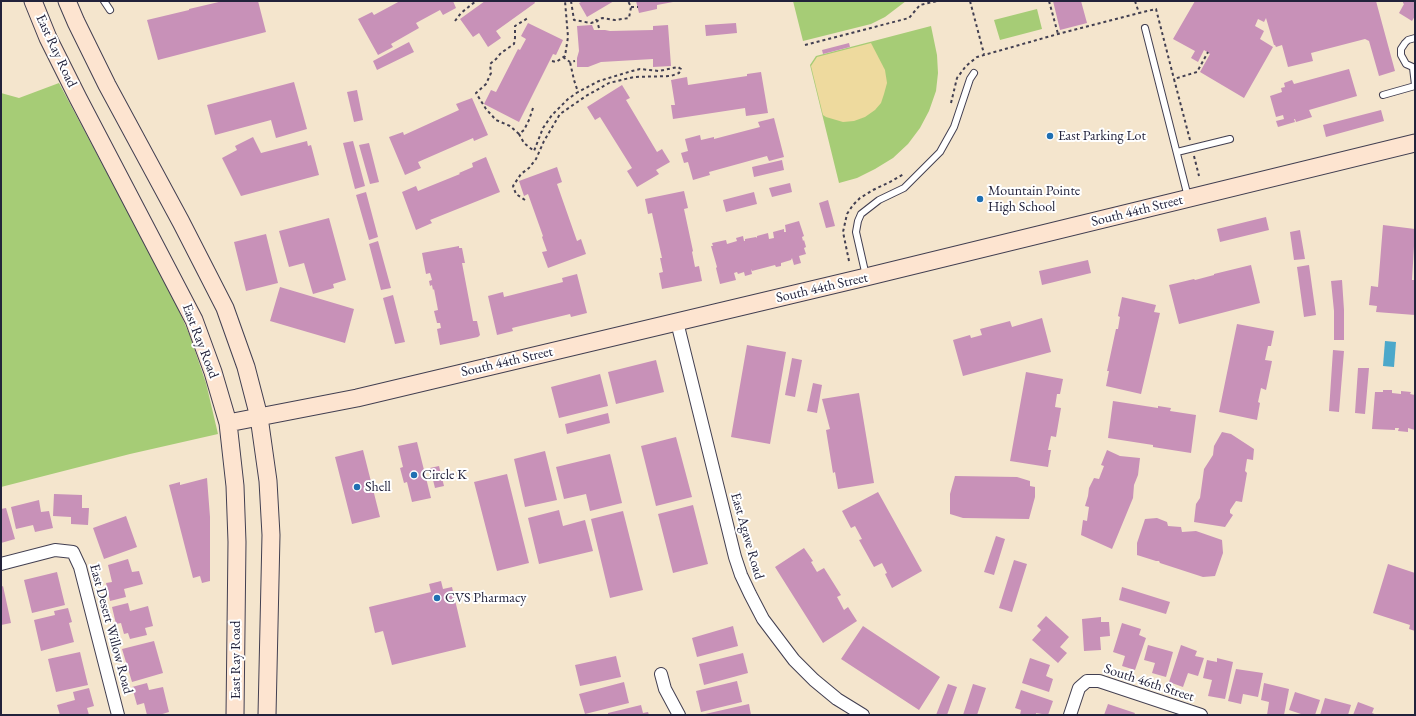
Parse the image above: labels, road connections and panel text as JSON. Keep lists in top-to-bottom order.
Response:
{
  "streets": {
    "main road": ["East Ray Road", "South 44th Street"],
    "street": ["East Agave Road", "East Desert Willow Road", "South 46th Street"]
  },
  "crossings": [
    ["East Ray Road", "South 44th Street"],
    ["South 44th Street", "East Agave Road"]
  ],
  "places": [
    "East Parking Lot",
    "Mountain Pointe High School",
    "Circle K",
    "Shell",
    "CVS Pharmacy"
  ]
}
